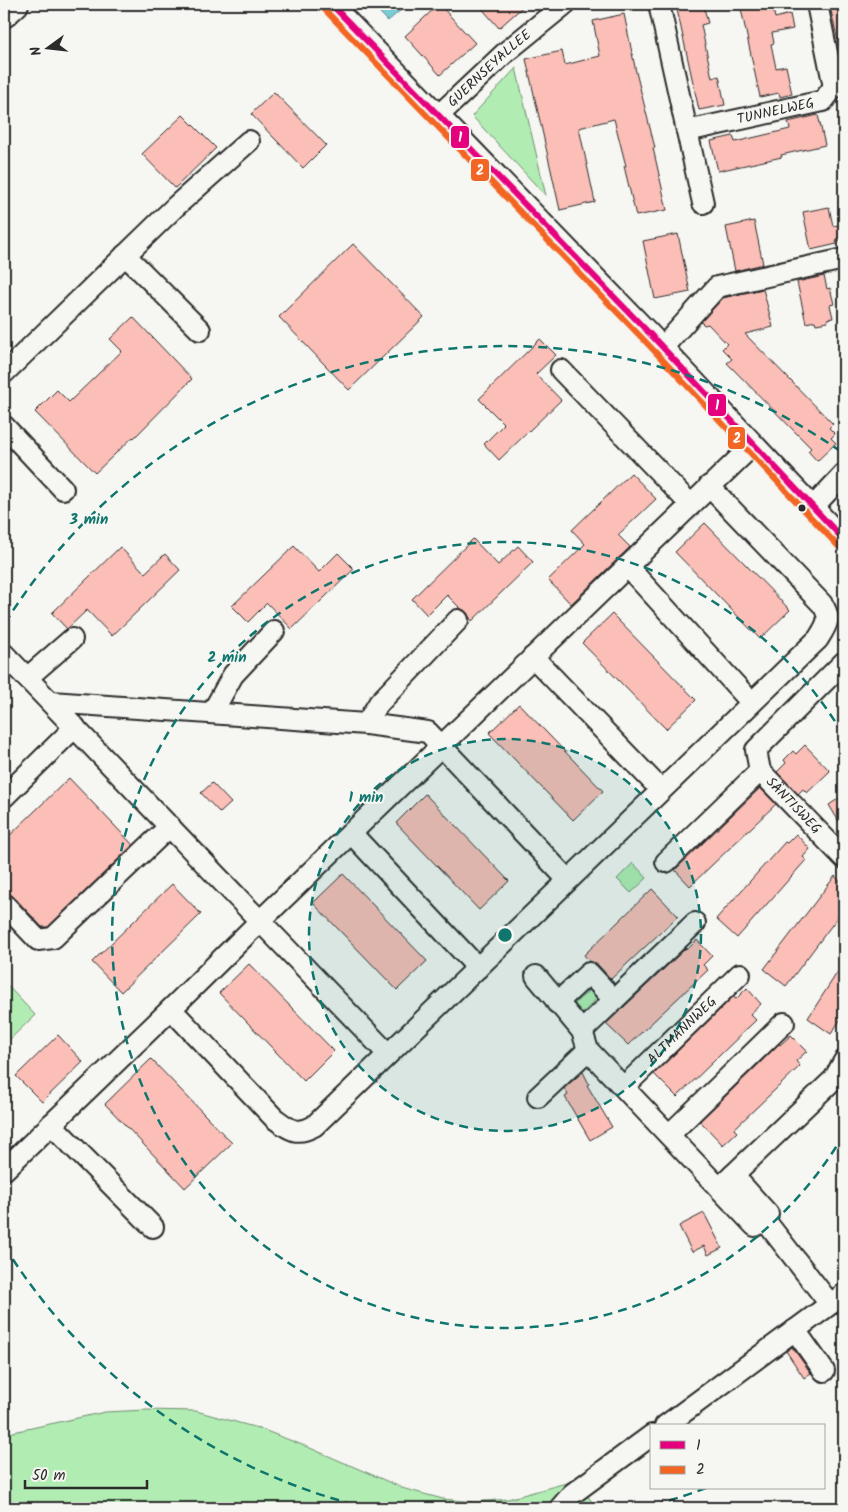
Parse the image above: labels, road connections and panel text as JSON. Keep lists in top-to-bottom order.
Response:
{
  "streets": {
    "street": [
      "GUERNSEYALLEE",
      "TUNNELWEG",
      "SÄNTISWEG",
      "ALTMANNWEG"
    ]
  },
  "lines": ["transit line 1", "transit line 2"],
  "legend": ["1", "2"],
  "scale_bar": "50 m",
  "north": "left",
  "rings": ["3 min", "2 min", "1 min"]
}
